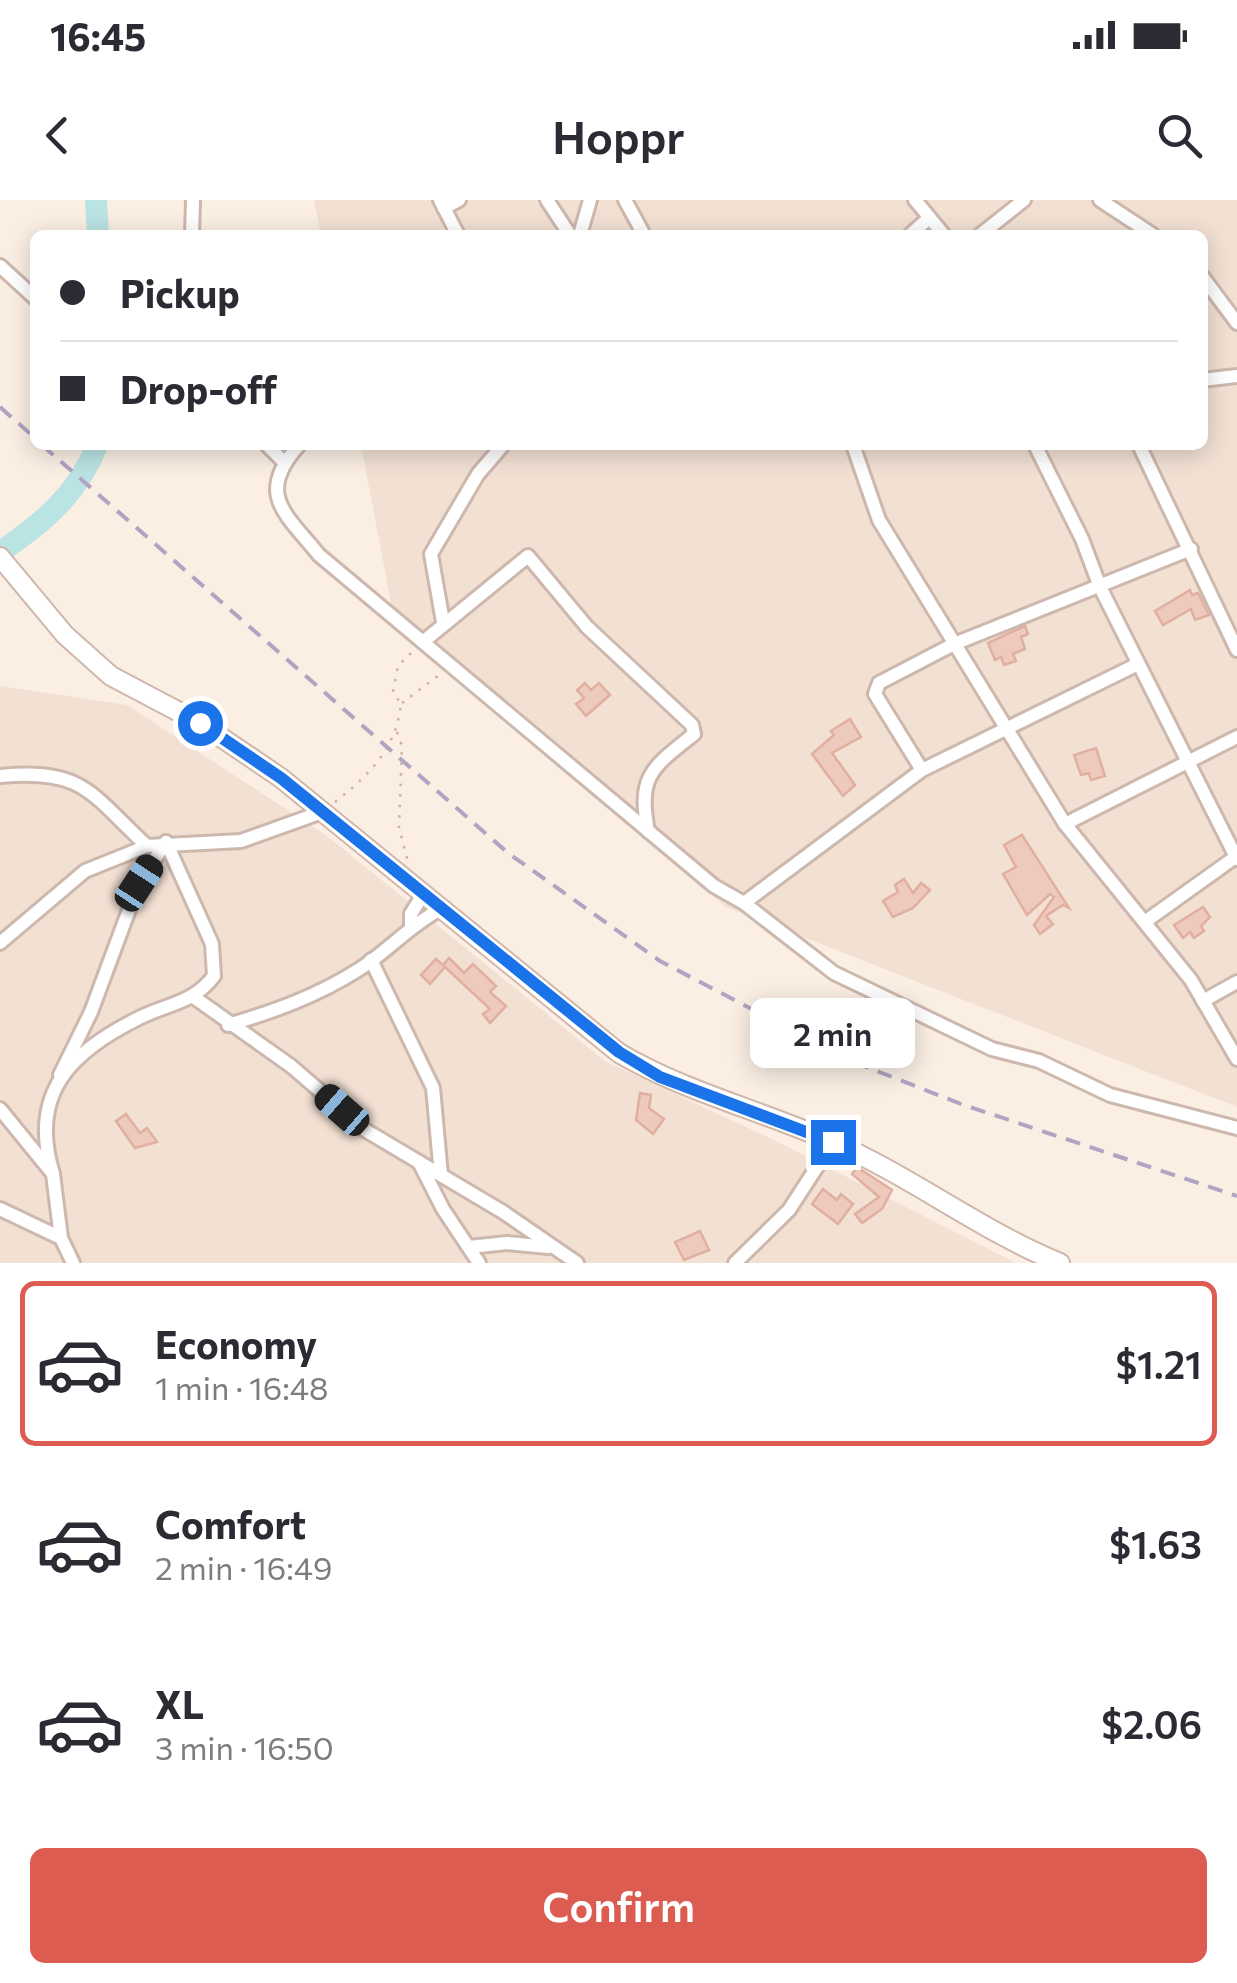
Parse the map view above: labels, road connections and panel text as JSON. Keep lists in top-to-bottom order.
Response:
{
  "page": {
    "status": "16:45",
    "header": "Hoppr",
    "banner": ["Pickup", "Drop-off"],
    "bubble": "2 min",
    "list": [
      {
        "name": "Economy",
        "note": "1 min · 16:48",
        "value": "$1.21"
      },
      {
        "name": "Comfort",
        "note": "2 min · 16:49",
        "value": "$1.63"
      },
      {
        "name": "XL",
        "note": "3 min · 16:50",
        "value": "$2.06"
      }
    ],
    "buttons": "Confirm"
  }
}
